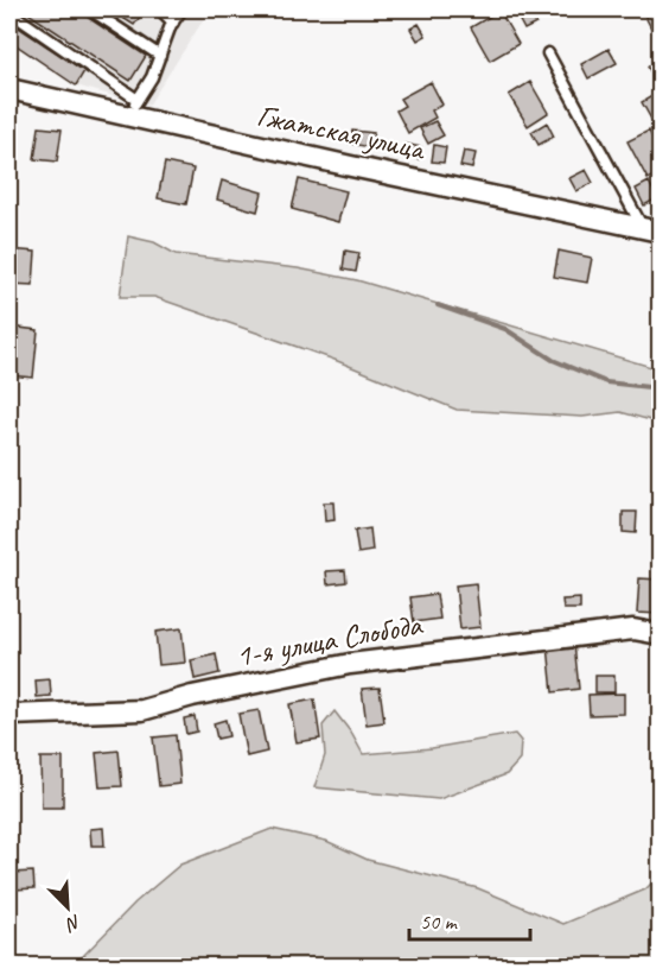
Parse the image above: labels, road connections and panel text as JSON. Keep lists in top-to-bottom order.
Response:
{
  "streets": {
    "street": ["Гжатская улица", "1-я улица Слобода"]
  },
  "scale_bar": "50 m",
  "north": "bottom right"
}
